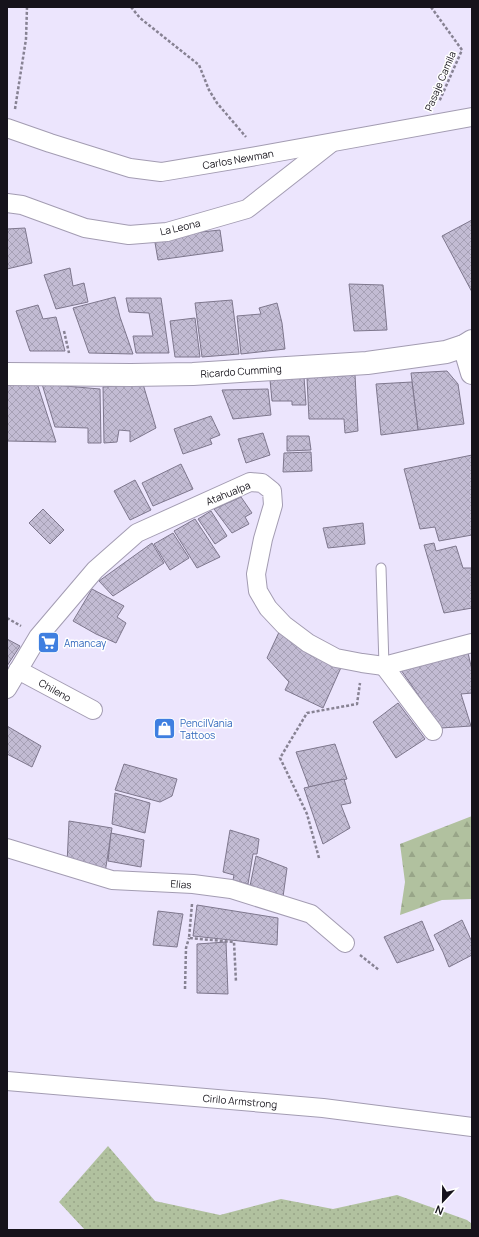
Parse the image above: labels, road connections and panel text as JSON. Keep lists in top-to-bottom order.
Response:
{
  "streets": {
    "main road": ["Ricardo Cumming"],
    "street": [
      "Carlos Newman",
      "La Leona",
      "Atahualpa",
      "Chileno",
      "Elias",
      "Cirilo Armstrong"
    ],
    "path": ["Pasaje Camila"]
  },
  "crossings": [
    ["Pasaje Camila", "Carlos Newman"],
    ["Carlos Newman", "La Leona"],
    ["Atahualpa", "Chileno"]
  ],
  "places": {
    "supermarket": ["Amancay"],
    "shop": ["PencilVania Tattoos"]
  },
  "north": "bottom"
}
